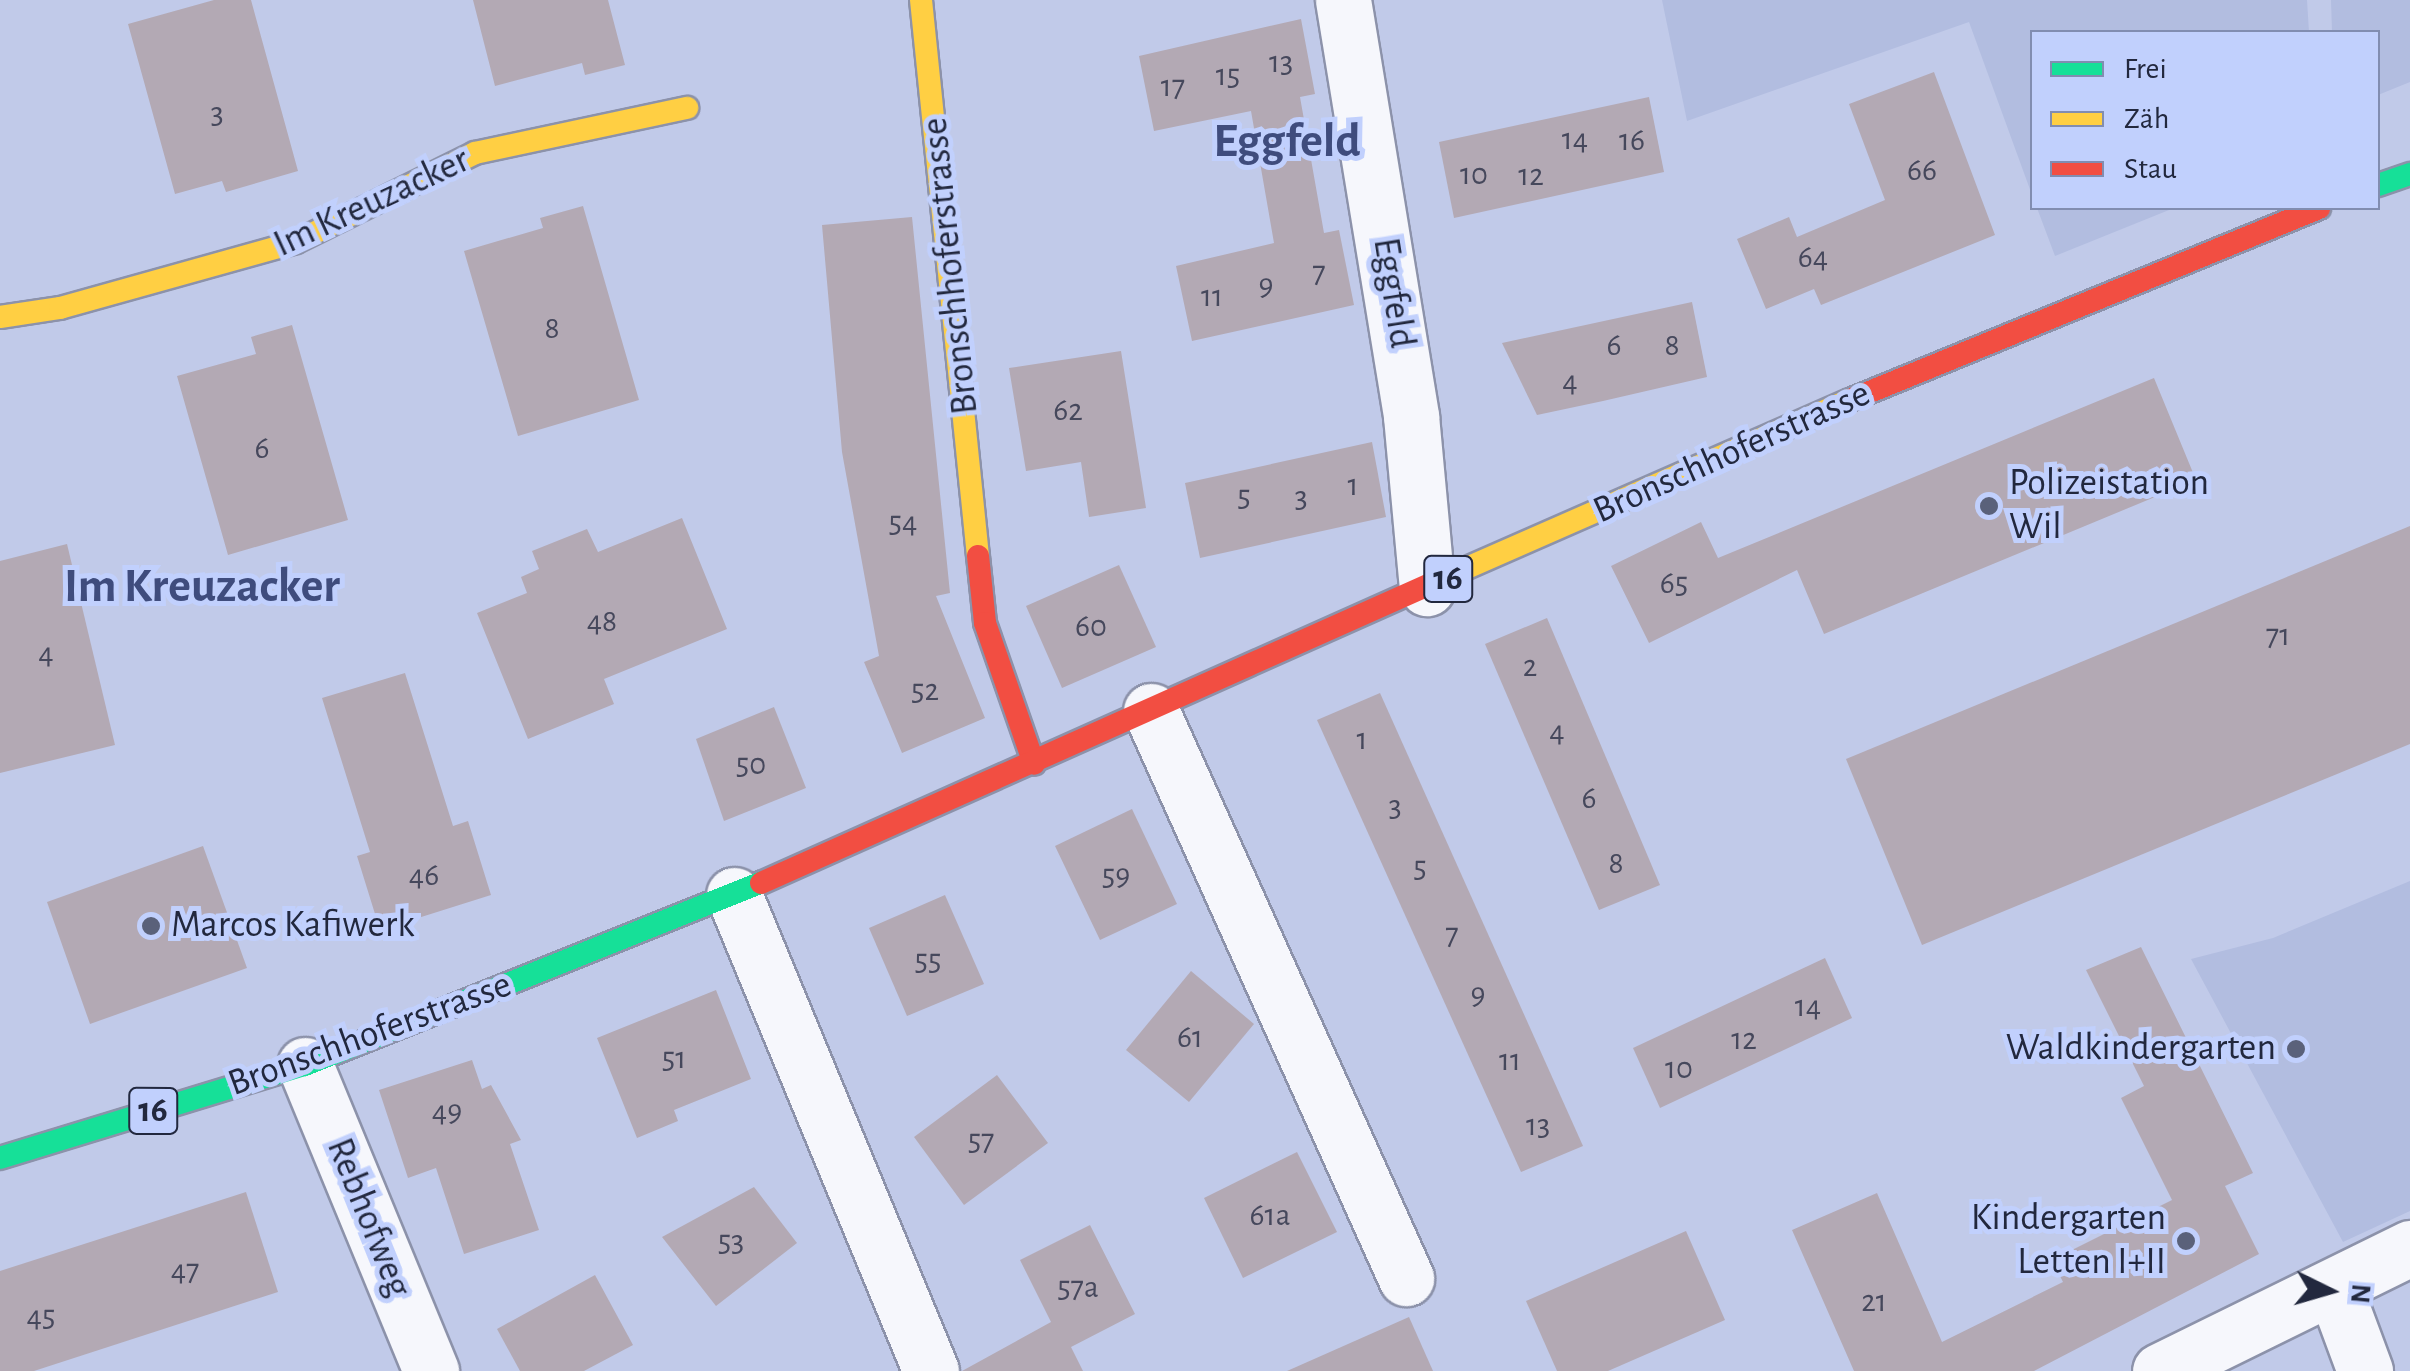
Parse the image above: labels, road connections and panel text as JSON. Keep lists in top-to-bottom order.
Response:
{
  "streets": {
    "main road": ["Im Kreuzacker", "Bronschhoferstrasse", "16"],
    "street": ["Eggfeld", "Rebhofweg"]
  },
  "crossings": [
    ["Bronschhoferstrasse", "Eggfeld"],
    ["Bronschhoferstrasse", "Rebhofweg"]
  ],
  "districts": ["Eggfeld", "Im Kreuzacker"],
  "places": [
    "Polizeistation Wil",
    "Marcos Kafiwerk",
    "Waldkindergarten",
    "Kindergarten Letten I+II"
  ],
  "house_numbers": [
    "13",
    "15",
    "17",
    "3",
    "14",
    "16",
    "66",
    "10",
    "12",
    "64",
    "7",
    "9",
    "11",
    "8",
    "6",
    "8",
    "4",
    "62",
    "6",
    "1",
    "5",
    "3",
    "54",
    "65",
    "48",
    "60",
    "71",
    "4",
    "2",
    "52",
    "4",
    "1",
    "50",
    "6",
    "3",
    "8",
    "5",
    "46",
    "59",
    "7",
    "55",
    "9",
    "14",
    "61",
    "12",
    "51",
    "11",
    "10",
    "49",
    "13",
    "57",
    "61a",
    "53",
    "47",
    "57a",
    "21",
    "45"
  ],
  "legend": ["Frei", "Zäh", "Stau"],
  "north": "right"
}
